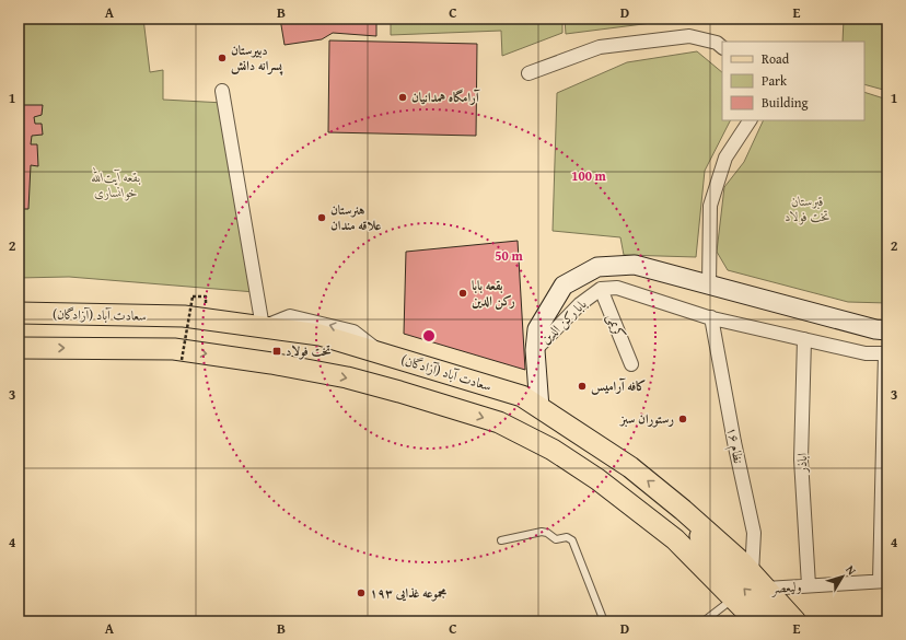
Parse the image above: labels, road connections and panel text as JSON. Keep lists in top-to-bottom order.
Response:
{
  "streets": {
    "main road": ["سعادت آباد (آزادگان)"],
    "street": [
      "بابا رکن الدین",
      "کریمی",
      "نظام ۱۶",
      "اباذر",
      "ولیعصر"
    ]
  },
  "crossings": [
    ["سعادت آباد (آزادگان)", "نظام ۱۶"],
    ["سعادت آباد (آزادگان)", "ولیعصر"],
    ["بابا رکن الدین", "کریمی"],
    ["اباذر", "ولیعصر"]
  ],
  "parks": ["بقعه آیت‌الله خوانساری", "قبرستان تخت فولاد"],
  "places": {
    "other": [
      "دبیرستان پسرانه دانش",
      "آرامگاه همدانیان",
      "هنرستان علاقه مندان",
      "بقعه بابا رکن الدین",
      "کافه آرامیس",
      "رستوران سبز",
      "مجموعه غذایی ۱۹۳"
    ],
    "transit": ["تخت فولاد"]
  },
  "legend": ["Road", "Park", "Building"],
  "north": "top right",
  "grid": {
    "columns": [
      "A",
      "B",
      "C",
      "D",
      "E"
    ],
    "rows": [
      "1",
      "2",
      "3",
      "4"
    ]
  },
  "rings": ["100 m", "50 m"]
}
